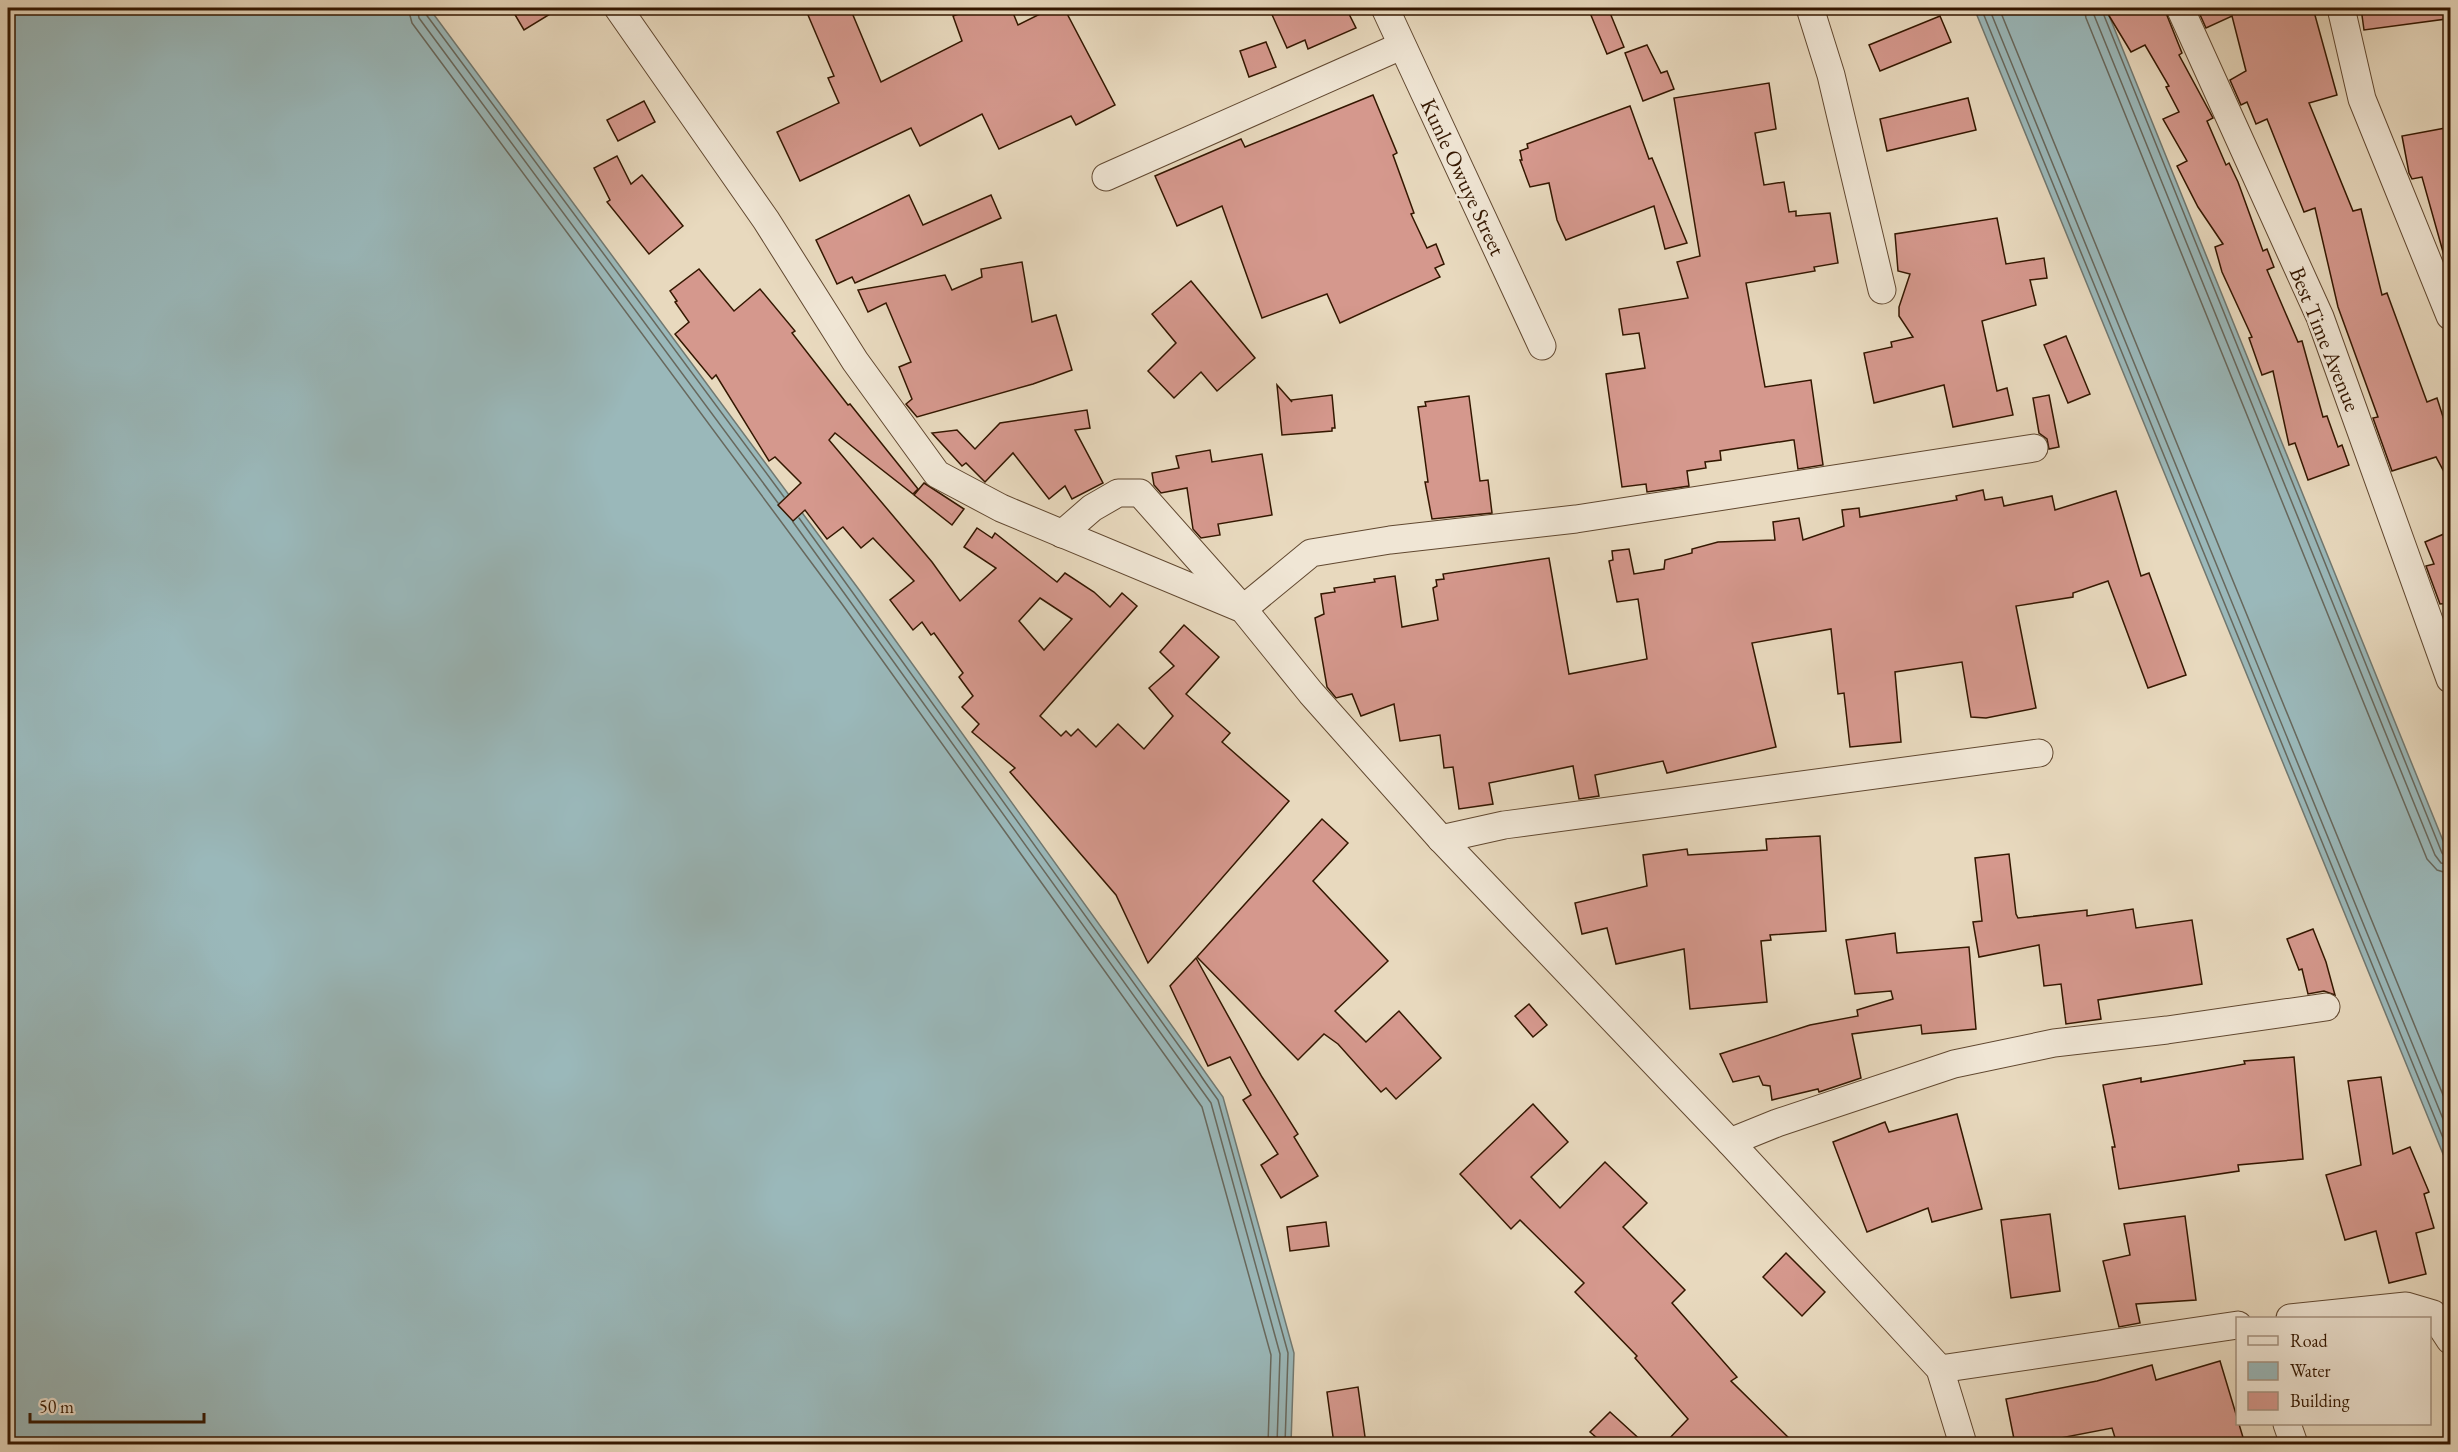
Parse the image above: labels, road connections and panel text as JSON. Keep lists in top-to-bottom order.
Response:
{
  "streets": {
    "street": ["Kunle Owuye Street", "Best Time Avenue"]
  },
  "legend": ["Road", "Water", "Building"],
  "scale_bar": "50 m"
}
